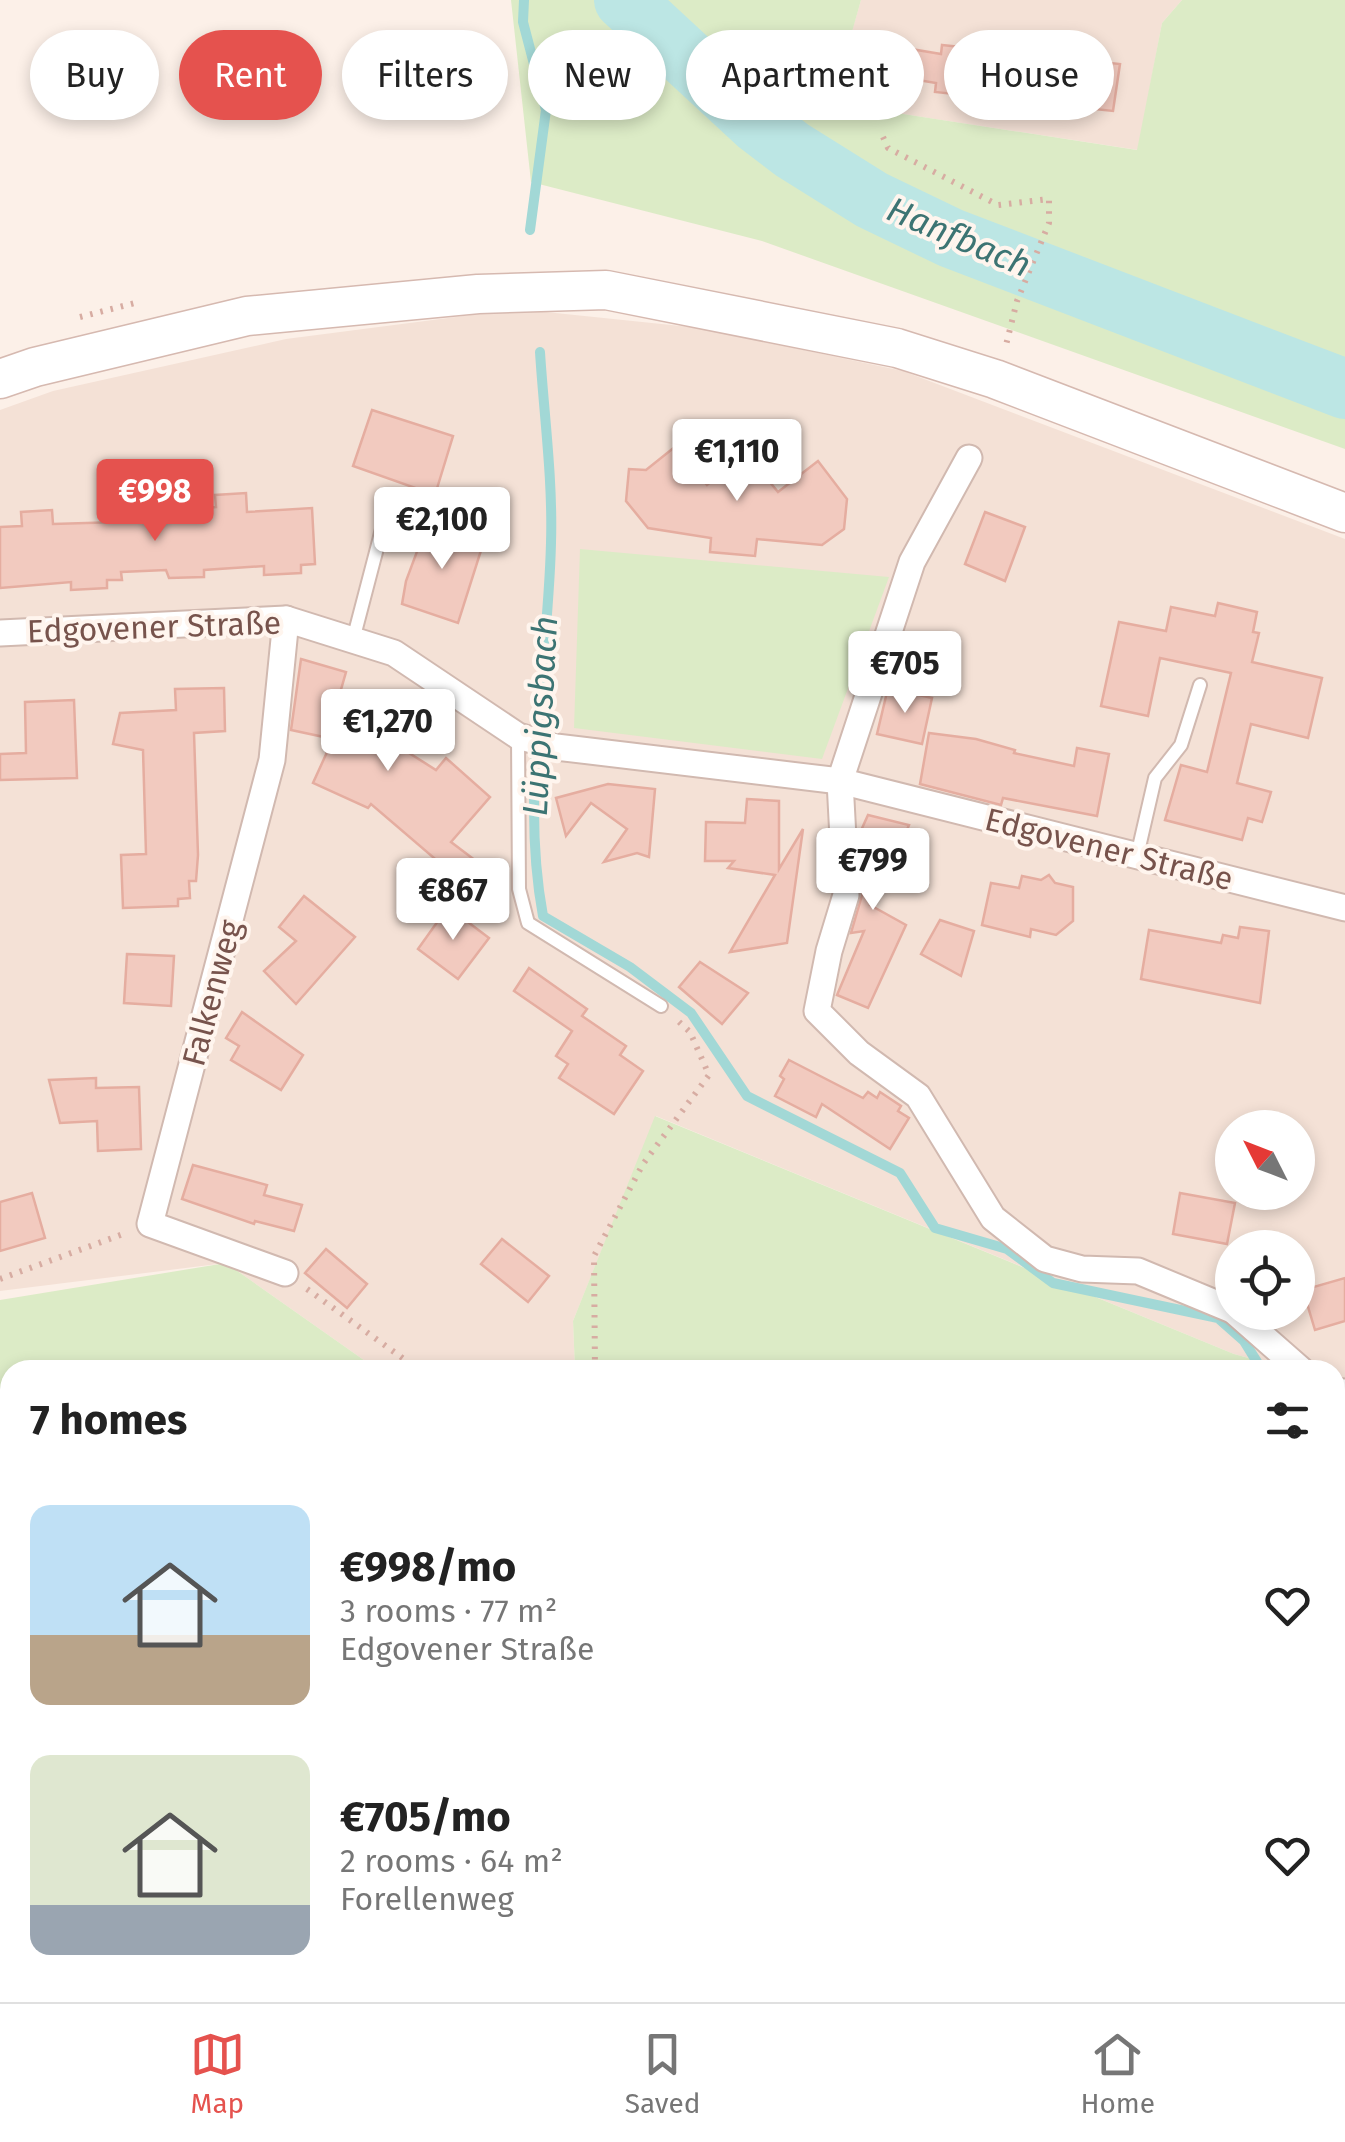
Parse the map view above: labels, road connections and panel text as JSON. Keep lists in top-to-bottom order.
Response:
{
  "streets": {
    "street": ["Edgovener Straße", "Falkenweg"]
  },
  "crossings": [
    ["Edgovener Straße", "Falkenweg"]
  ],
  "water": ["Hanfbach", "Lüppigsbach"],
  "north": "top left",
  "page": {
    "chip": [
      "Buy",
      "Rent",
      "Filters",
      "New",
      "Apartment",
      "House"
    ],
    "price": [
      "€1,110",
      "€998",
      "€2,100",
      "€705",
      "€1,270",
      "€799",
      "€867"
    ],
    "heading": "7 homes",
    "list": [
      {
        "name": "€998/mo",
        "note": "3 rooms · 77 m² · Edgovener Straße"
      },
      {
        "name": "€705/mo",
        "note": "2 rooms · 64 m² · Forellenweg"
      }
    ],
    "tabs": ["Map", "Saved", "Home"]
  }
}
